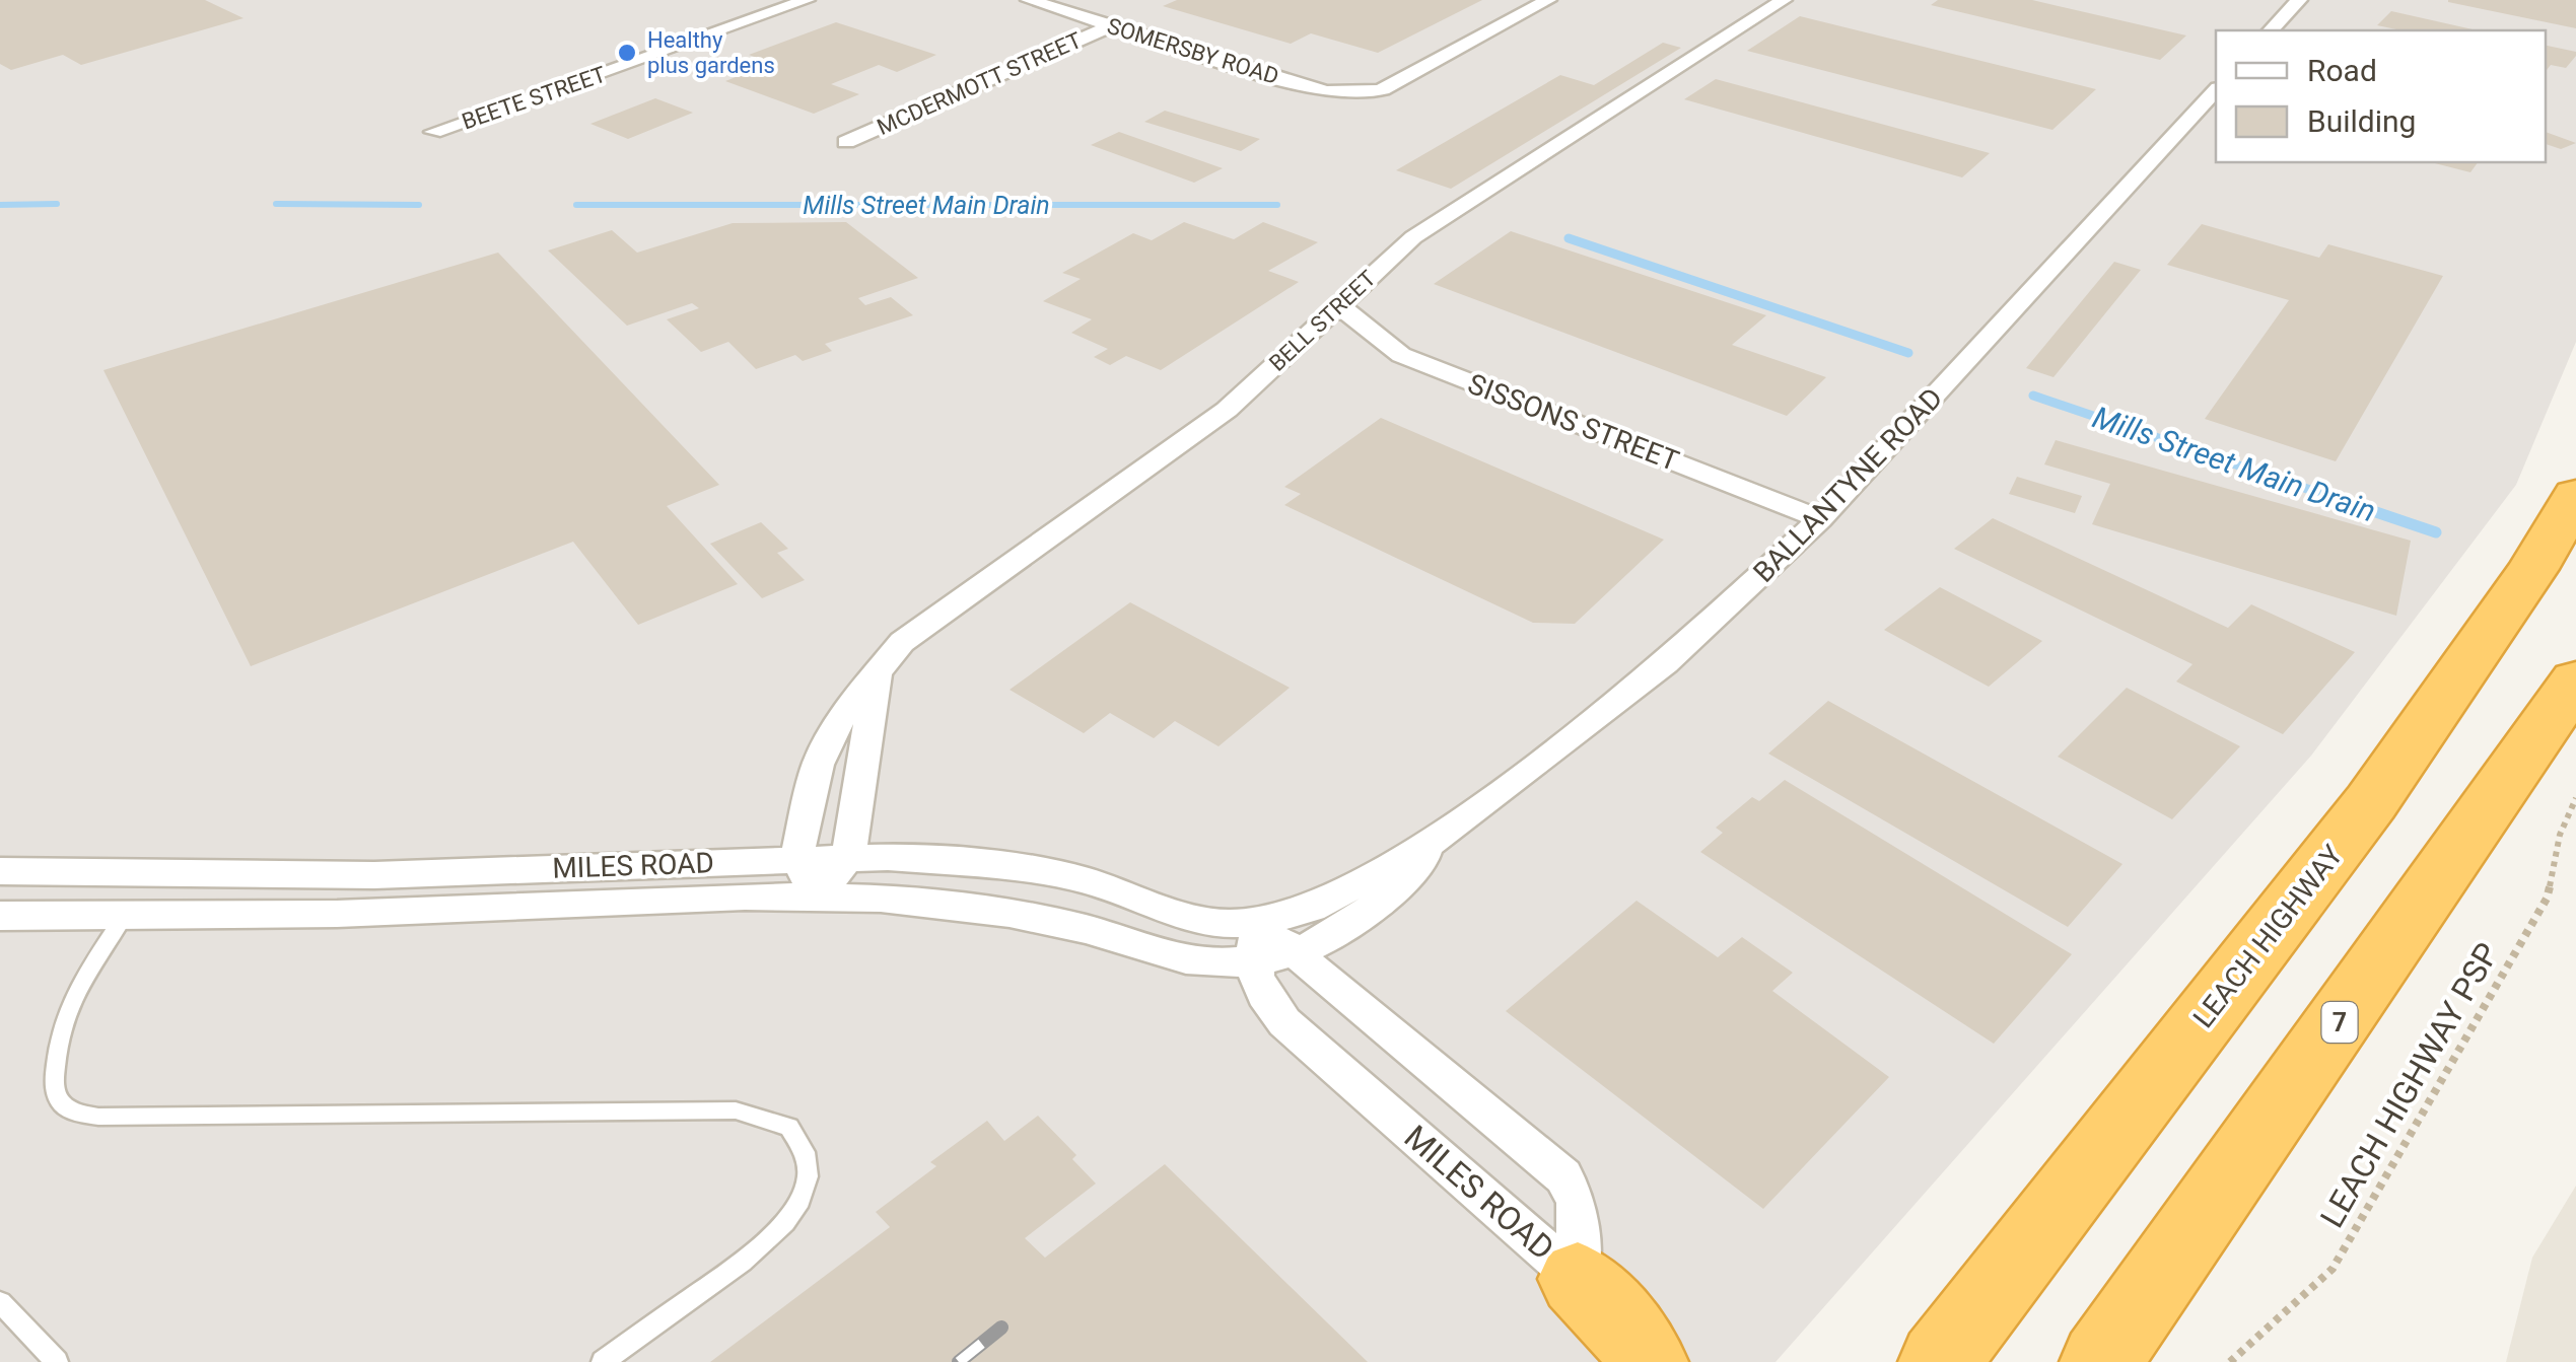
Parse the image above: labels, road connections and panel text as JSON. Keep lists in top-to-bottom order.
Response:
{
  "streets": {
    "highway": ["LEACH HIGHWAY", "7"],
    "street": [
      "SOMERSBY ROAD",
      "MCDERMOTT STREET",
      "BEETE STREET",
      "BELL STREET",
      "SISSONS STREET",
      "BALLANTYNE ROAD",
      "MILES ROAD"
    ],
    "path": ["LEACH HIGHWAY PSP"]
  },
  "crossings": [
    ["SOMERSBY ROAD", "MCDERMOTT STREET"],
    ["BELL STREET", "SISSONS STREET"],
    ["BELL STREET", "MILES ROAD"],
    ["SISSONS STREET", "BALLANTYNE ROAD"],
    ["BALLANTYNE ROAD", "MILES ROAD"]
  ],
  "water": ["Mills Street Main Drain"],
  "places": ["Healthy plus gardens"],
  "legend": ["Road", "Building"]
}
